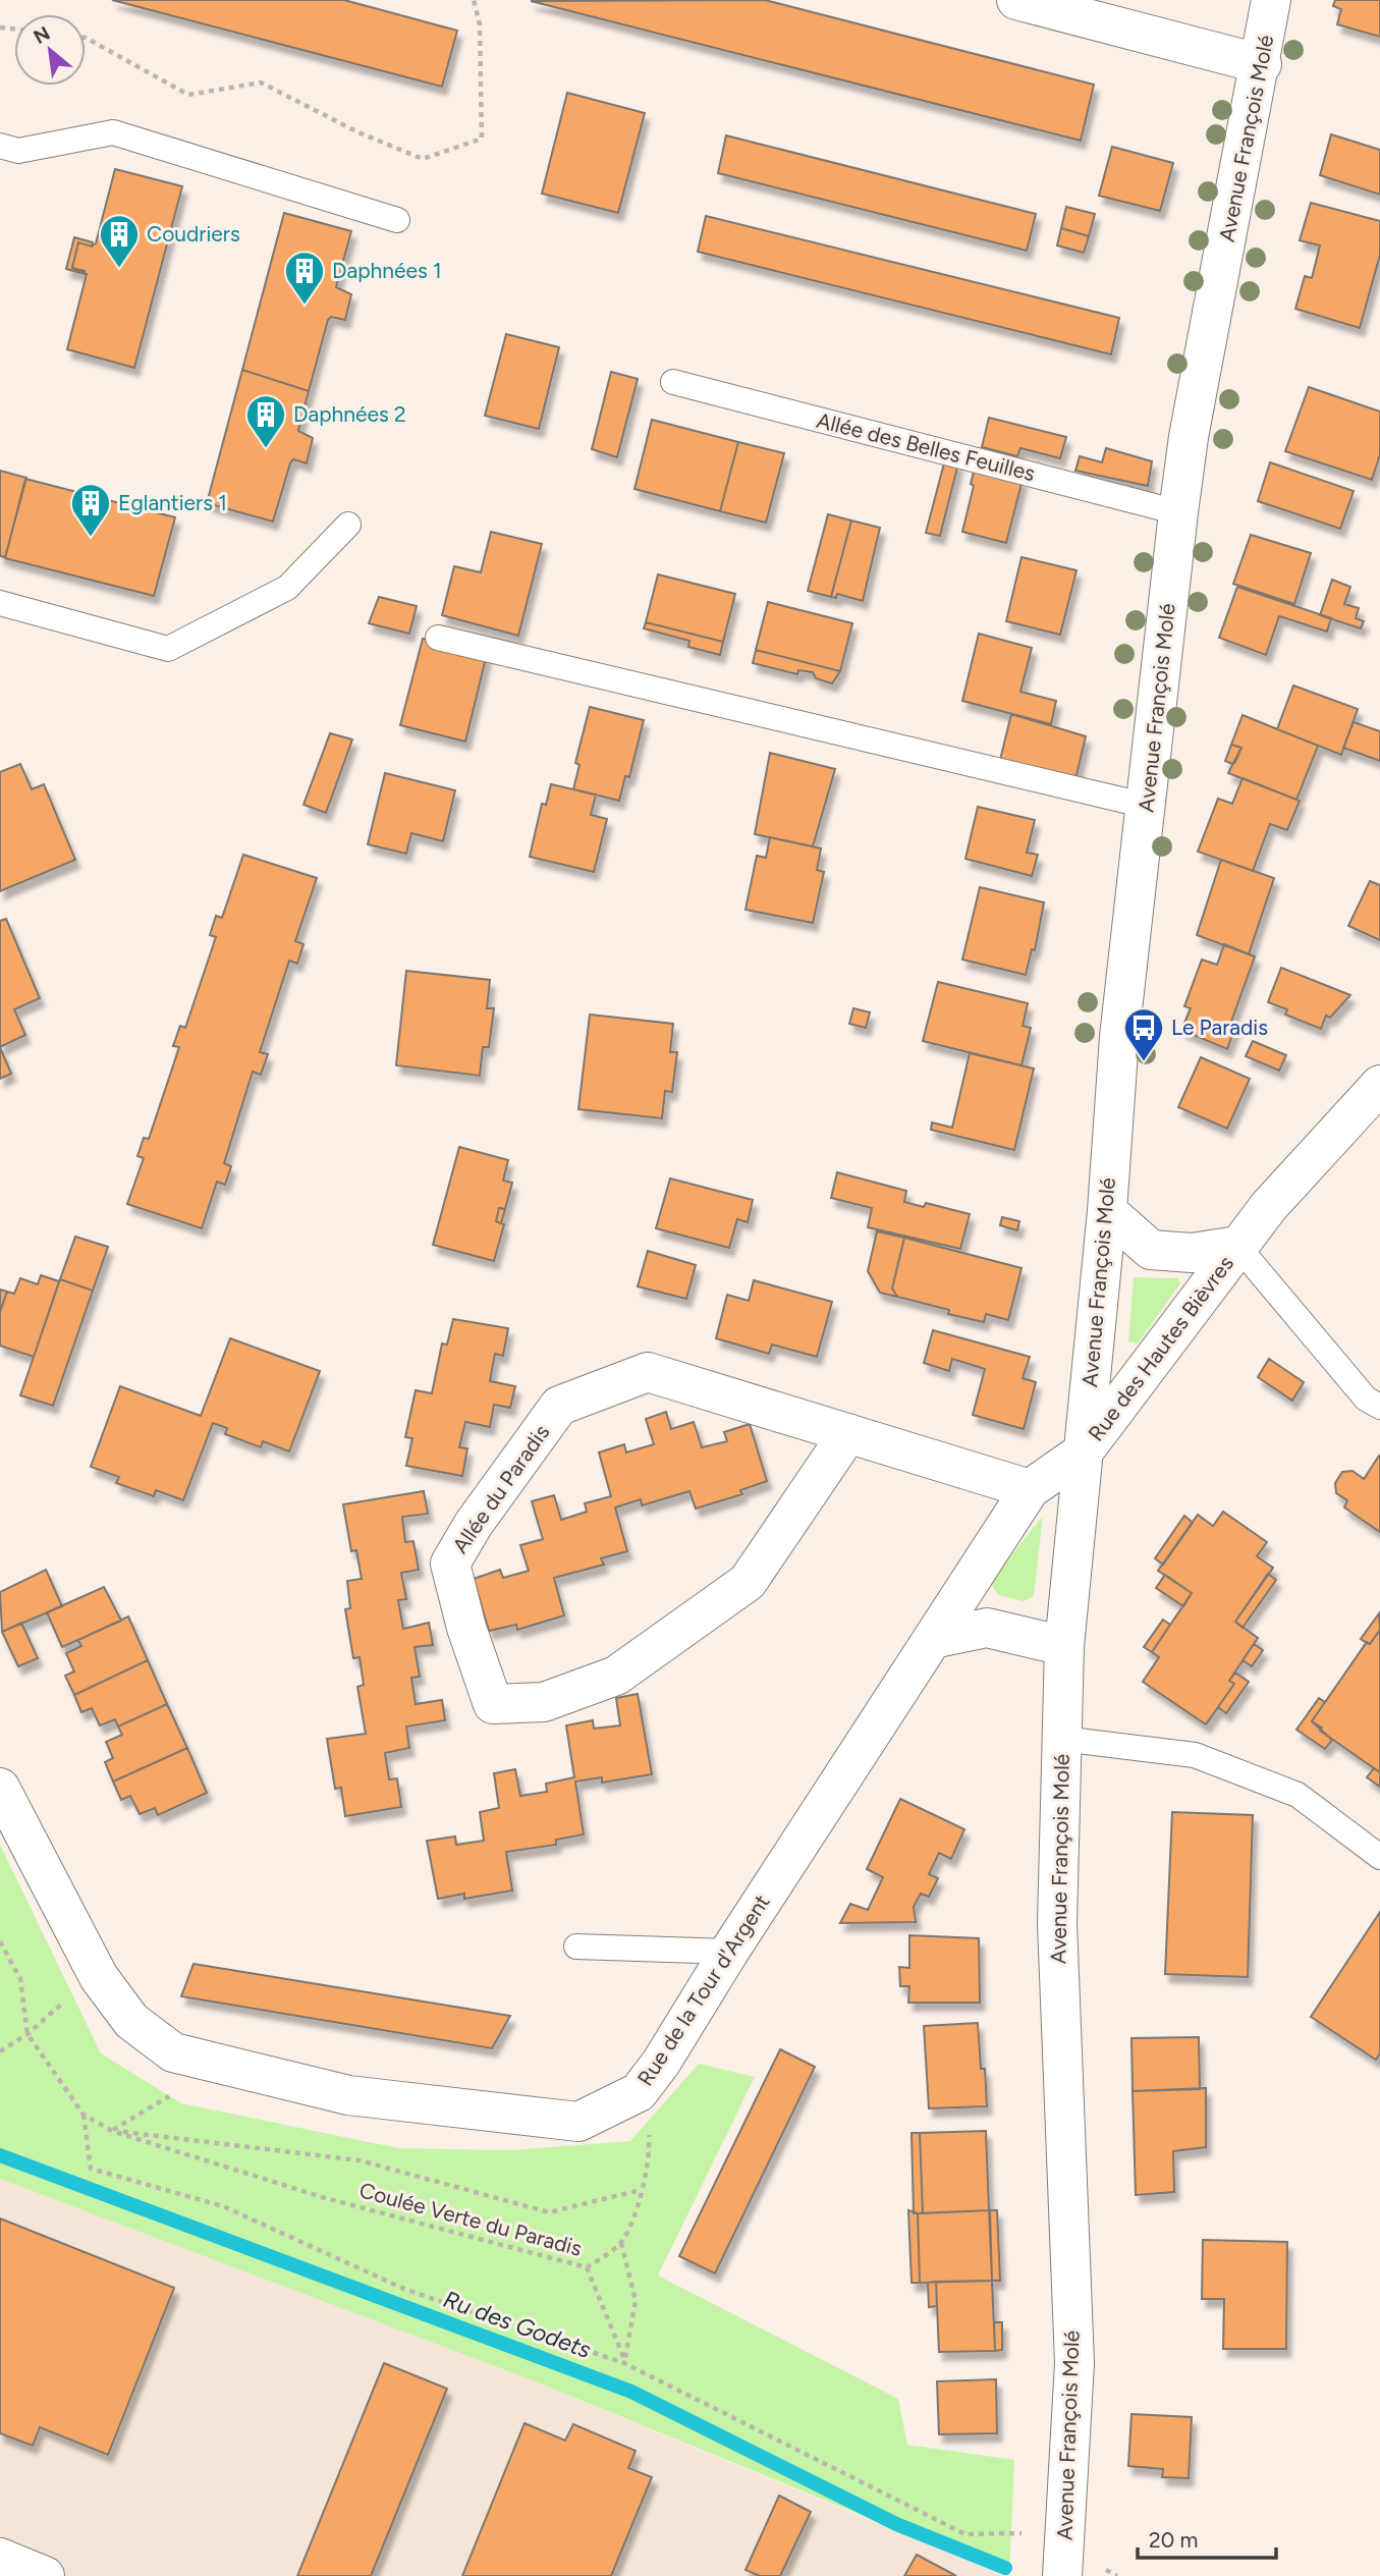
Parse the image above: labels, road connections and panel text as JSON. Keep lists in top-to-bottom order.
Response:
{
  "streets": {
    "street": [
      "Avenue François Molé",
      "Rue des Hautes Bièvres",
      "Allée du Paradis",
      "Rue de la Tour d'Argent"
    ],
    "lane": ["Allée des Belles Feuilles"],
    "path": ["Coulée Verte du Paradis"]
  },
  "crossings": [
    ["Avenue François Molé", "Allée des Belles Feuilles"],
    ["Avenue François Molé", "Rue des Hautes Bièvres"],
    ["Avenue François Molé", "Rue de la Tour d'Argent"],
    ["Rue des Hautes Bièvres", "Rue de la Tour d'Argent"],
    ["Allée du Paradis", "Rue de la Tour d'Argent"]
  ],
  "water": ["Ru des Godets"],
  "places": {
    "building": [
      "Coudriers",
      "Daphnées 1",
      "Daphnées 2",
      "Eglantiers 1"
    ],
    "bus stop": ["Le Paradis"]
  },
  "scale_bar": "20 m",
  "north": "top left"
}
